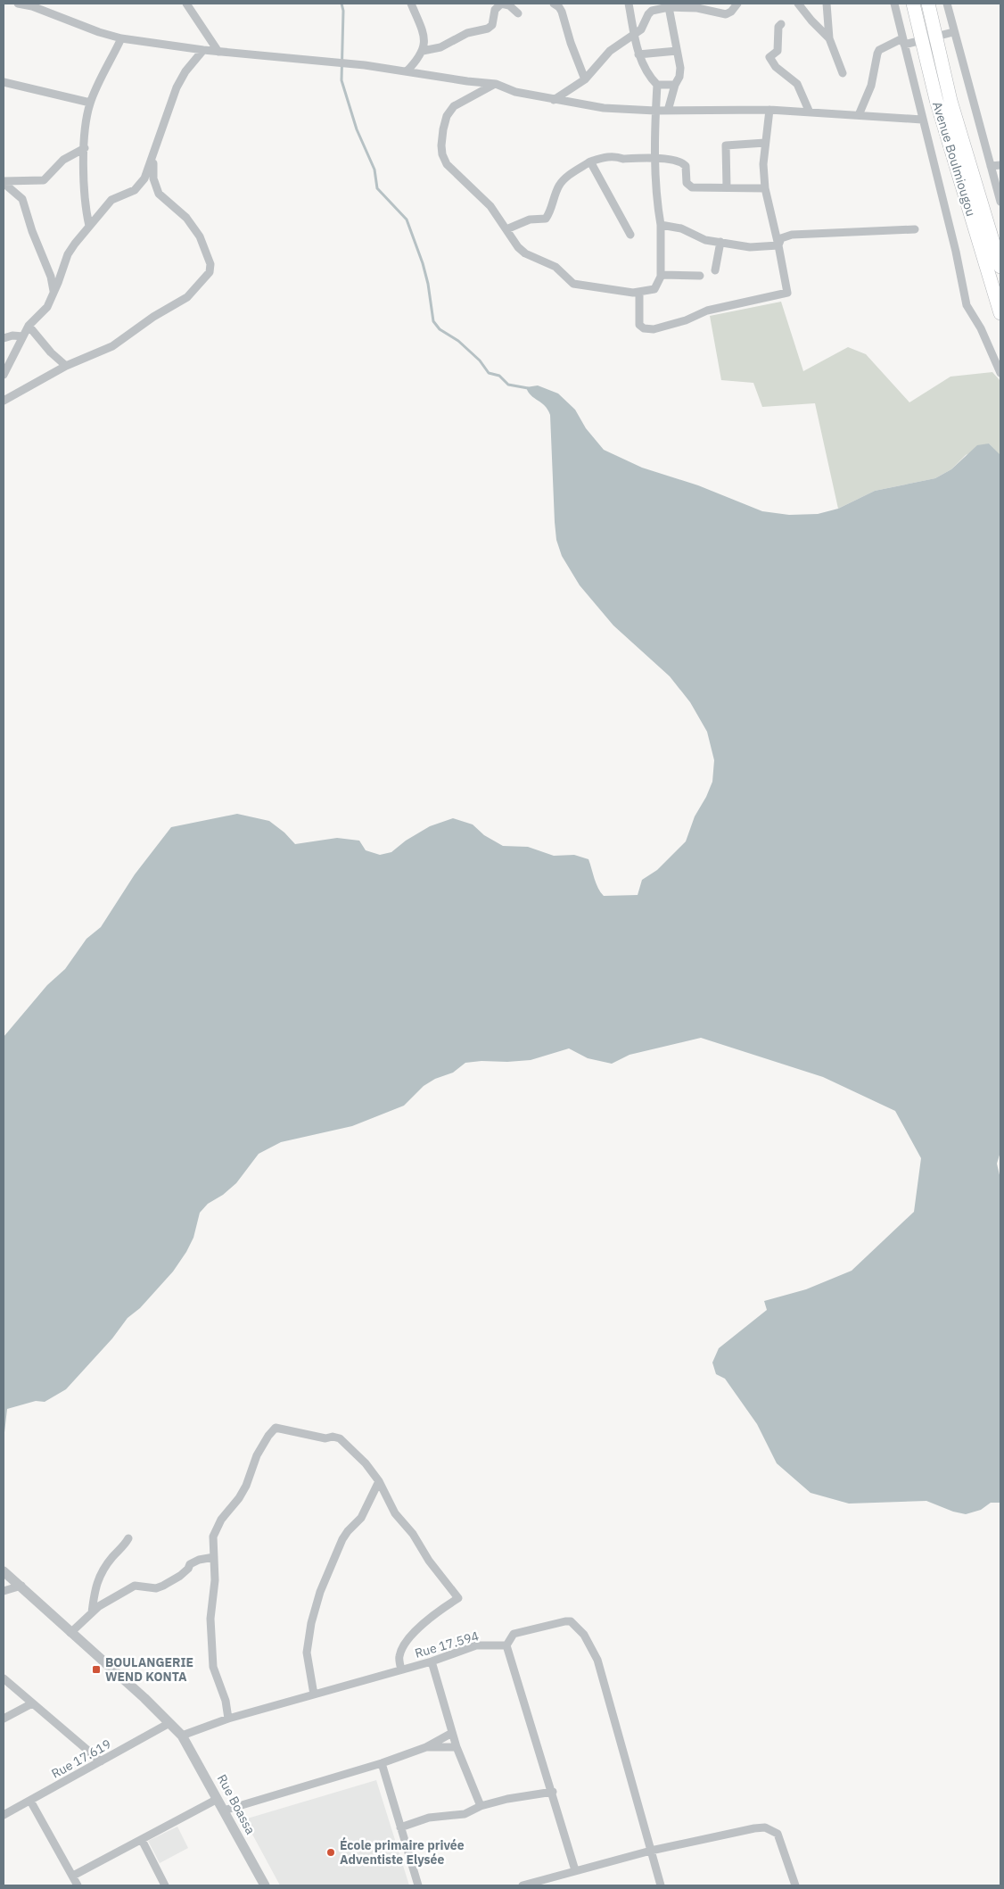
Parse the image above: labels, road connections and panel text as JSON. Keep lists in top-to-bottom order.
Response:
{
  "streets": {
    "highway": ["Avenue Boulmiougou"],
    "street": ["Rue 17.594", "Rue 17.619", "Rue Boassa"]
  },
  "crossings": [
    ["Rue 17.594", "Rue Boassa"],
    ["Rue 17.619", "Rue Boassa"]
  ],
  "places": {
    "transit": ["BOULANGERIE WEND KONTA"],
    "other": ["École primaire privée Adventiste Elysée"]
  }
}
